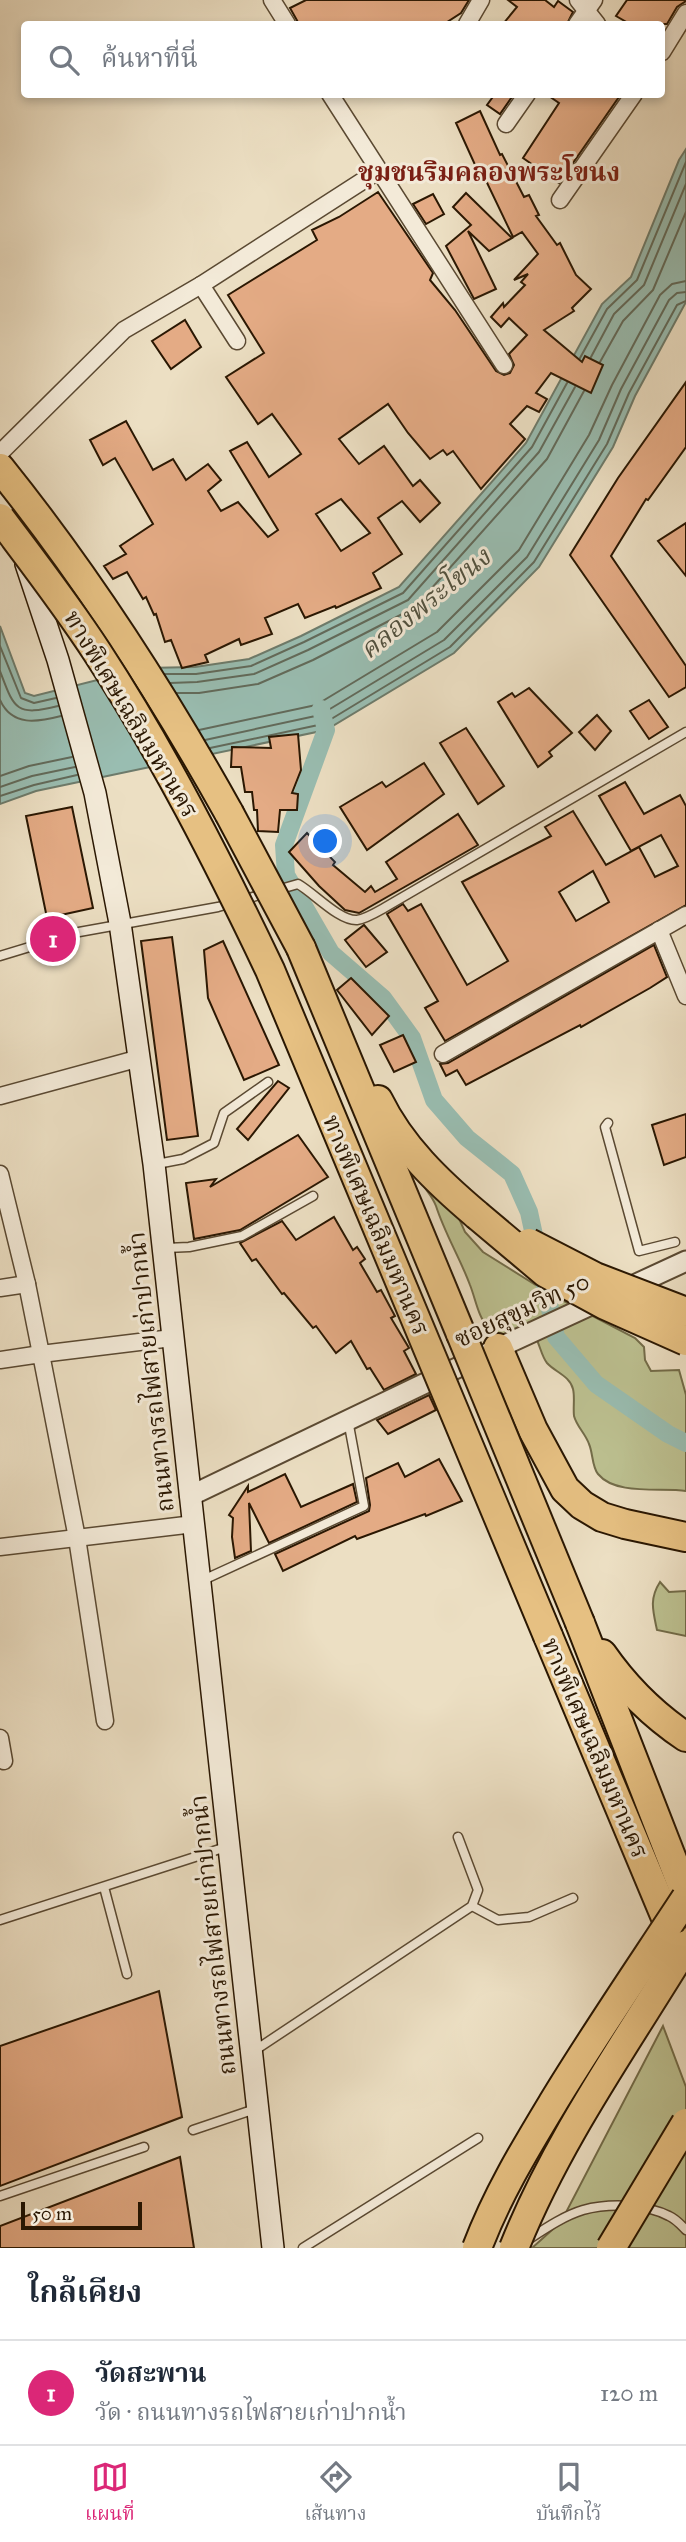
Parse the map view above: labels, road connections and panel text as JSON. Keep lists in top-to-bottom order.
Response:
{
  "streets": {
    "highway": ["ทางพิเศษเฉลิมมหานคร"],
    "main road": ["ถนนทางรถไฟสายเก่าปากน้ำ"],
    "street": ["ซอยสุขุมวิท 50"]
  },
  "crossings": [
    ["ซอยสุขุมวิท 50", "ถนนทางรถไฟสายเก่าปากน้ำ"]
  ],
  "districts": ["ชุมชนริมคลองพระโขนง"],
  "water": ["คลองพระโขนง"],
  "scale_bar": "50 m",
  "page": {
    "search": "ค้นหาที่นี่",
    "pins": "1",
    "scale": "50 m",
    "heading": "ใกล้เคียง",
    "list": [
      {
        "mark": "1",
        "name": "วัดสะพาน",
        "note": "วัด · ถนนทางรถไฟสายเก่าปากน้ำ",
        "value": "120 m"
      }
    ],
    "nav": ["แผนที่", "เส้นทาง", "บันทึกไว้"]
  }
}
